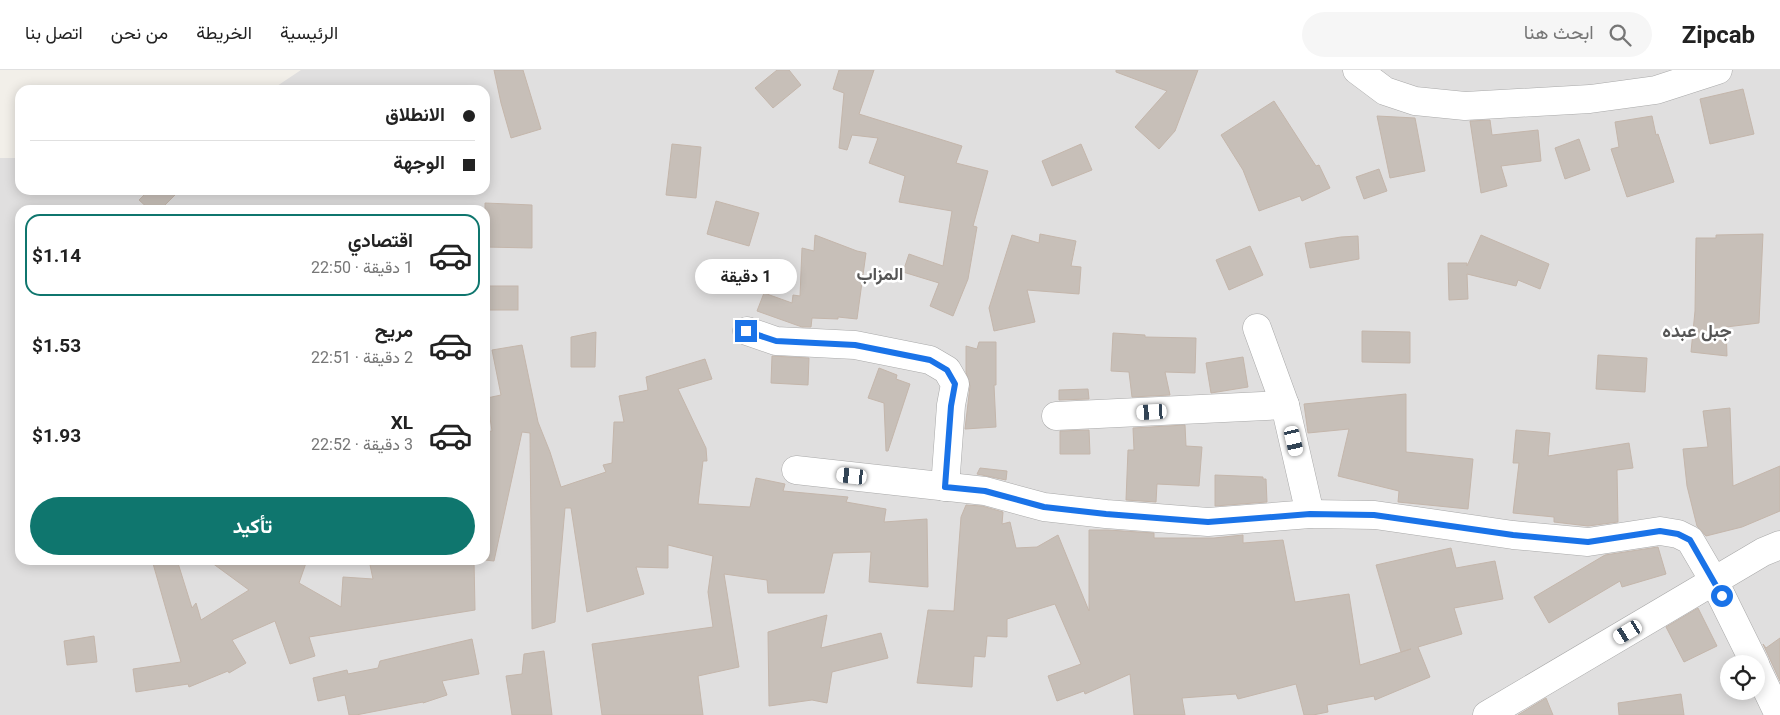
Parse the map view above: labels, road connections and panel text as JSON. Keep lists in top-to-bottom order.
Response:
{
  "districts": ["المزاب", "جبل عبده"],
  "page": {
    "header": "Zipcab",
    "search": "ابحث هنا",
    "nav": [
      "الرئيسية",
      "الخريطة",
      "من نحن",
      "اتصل بنا"
    ],
    "banner": ["الانطلاق", "الوجهة"],
    "list": [
      {
        "name": "اقتصادي",
        "note": "1 دقيقة · 22:50",
        "value": "$1.14"
      },
      {
        "name": "مريح",
        "note": "2 دقيقة · 22:51",
        "value": "$1.53"
      },
      {
        "name": "XL",
        "note": "3 دقيقة · 22:52",
        "value": "$1.93"
      }
    ],
    "bubble": "1 دقيقة",
    "buttons": "تأكيد"
  }
}
